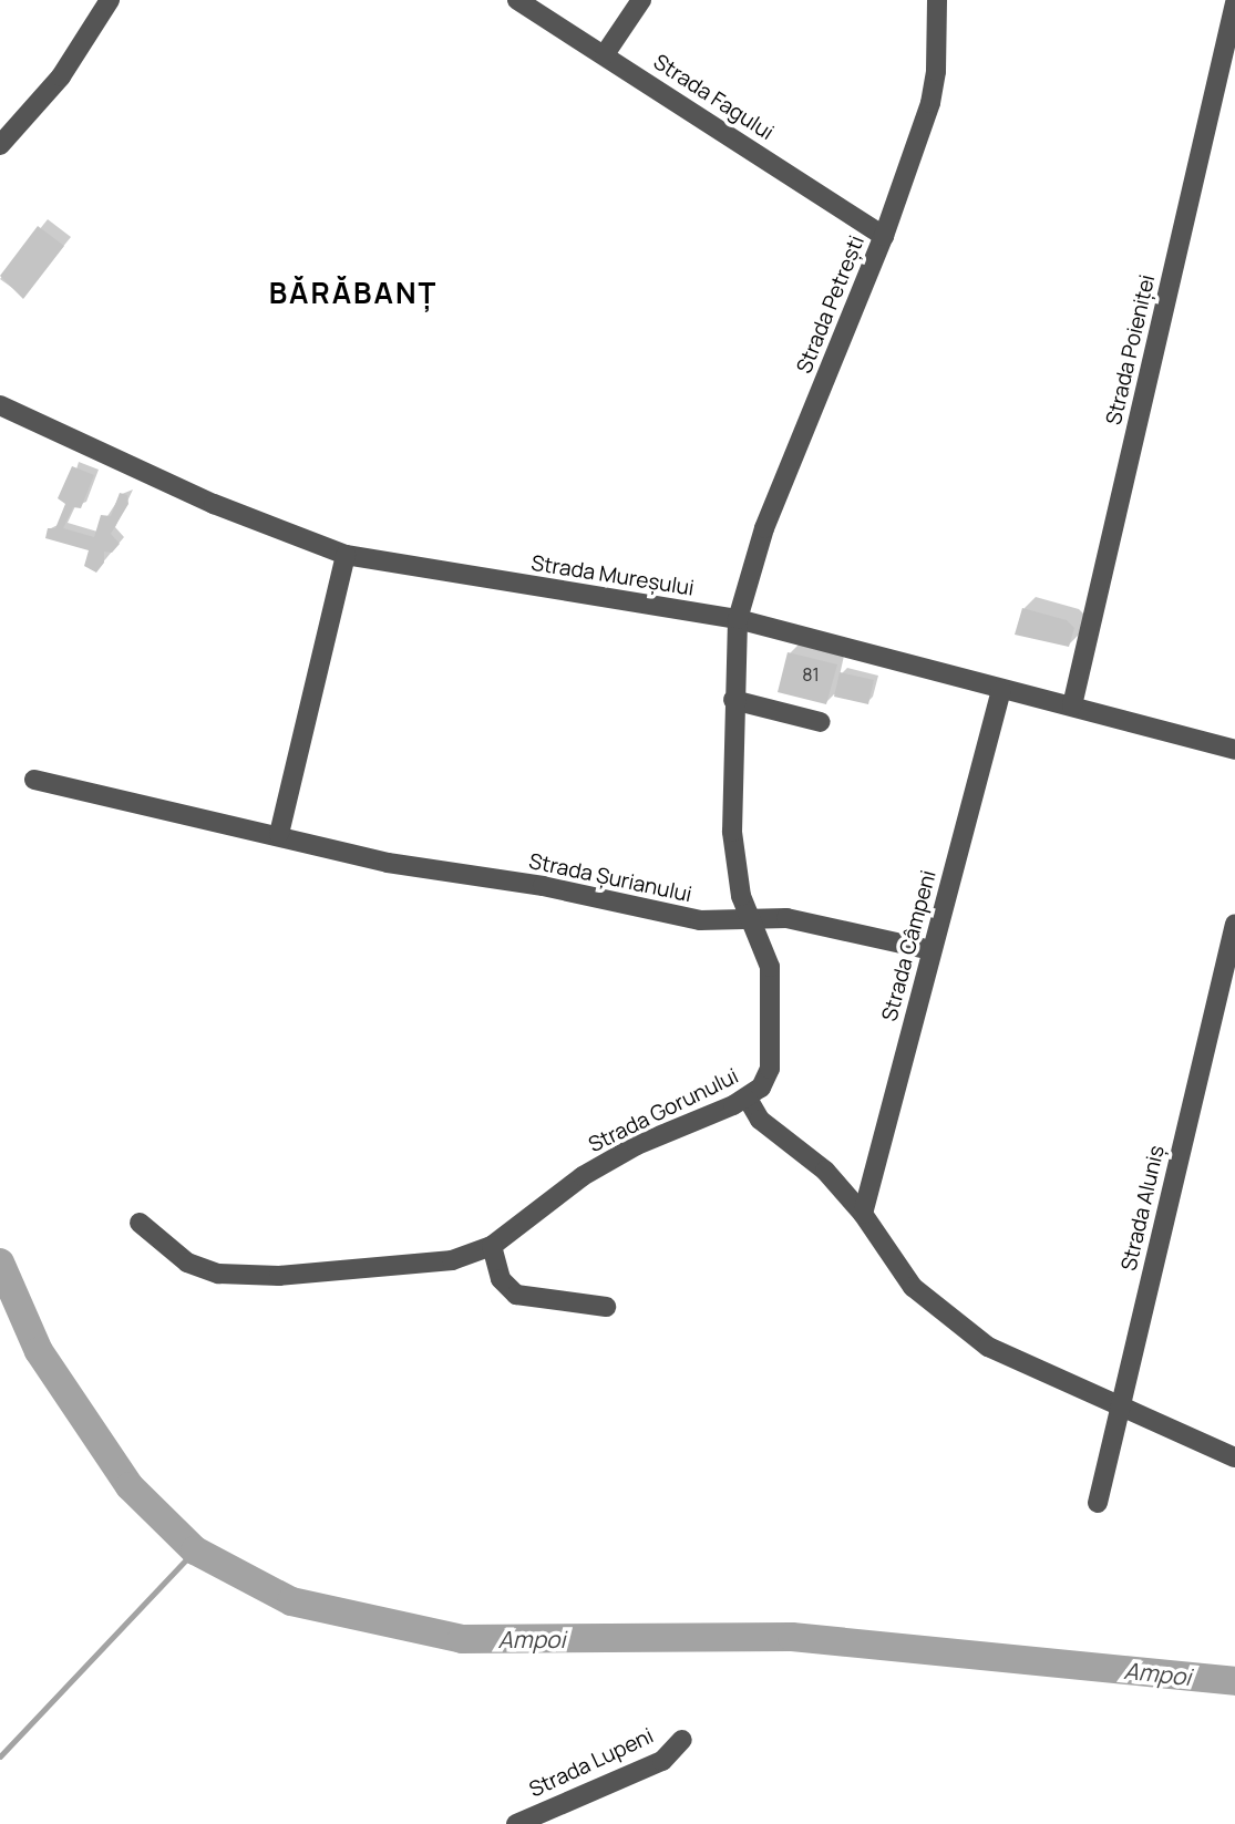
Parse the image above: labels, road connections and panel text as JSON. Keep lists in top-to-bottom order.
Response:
{
  "streets": {
    "street": [
      "Strada Fagului",
      "Strada Petrești",
      "Strada Poieniței",
      "Strada Mureșului",
      "Strada Șurianului",
      "Strada Câmpeni",
      "Strada Gorunului",
      "Strada Aluniș",
      "Strada Lupeni"
    ]
  },
  "crossings": [
    ["Strada Fagului", "Strada Petrești"],
    ["Strada Petrești", "Strada Mureșului"],
    ["Strada Petrești", "Strada Gorunului"],
    ["Strada Poieniței", "Strada Mureșului"],
    ["Strada Mureșului", "Strada Câmpeni"],
    ["Strada Mureșului", "Strada Gorunului"],
    ["Strada Șurianului", "Strada Câmpeni"],
    ["Strada Șurianului", "Strada Gorunului"]
  ],
  "districts": ["BĂRĂBANȚ"],
  "water": ["Ampoi"],
  "house_numbers": ["81"]
}
